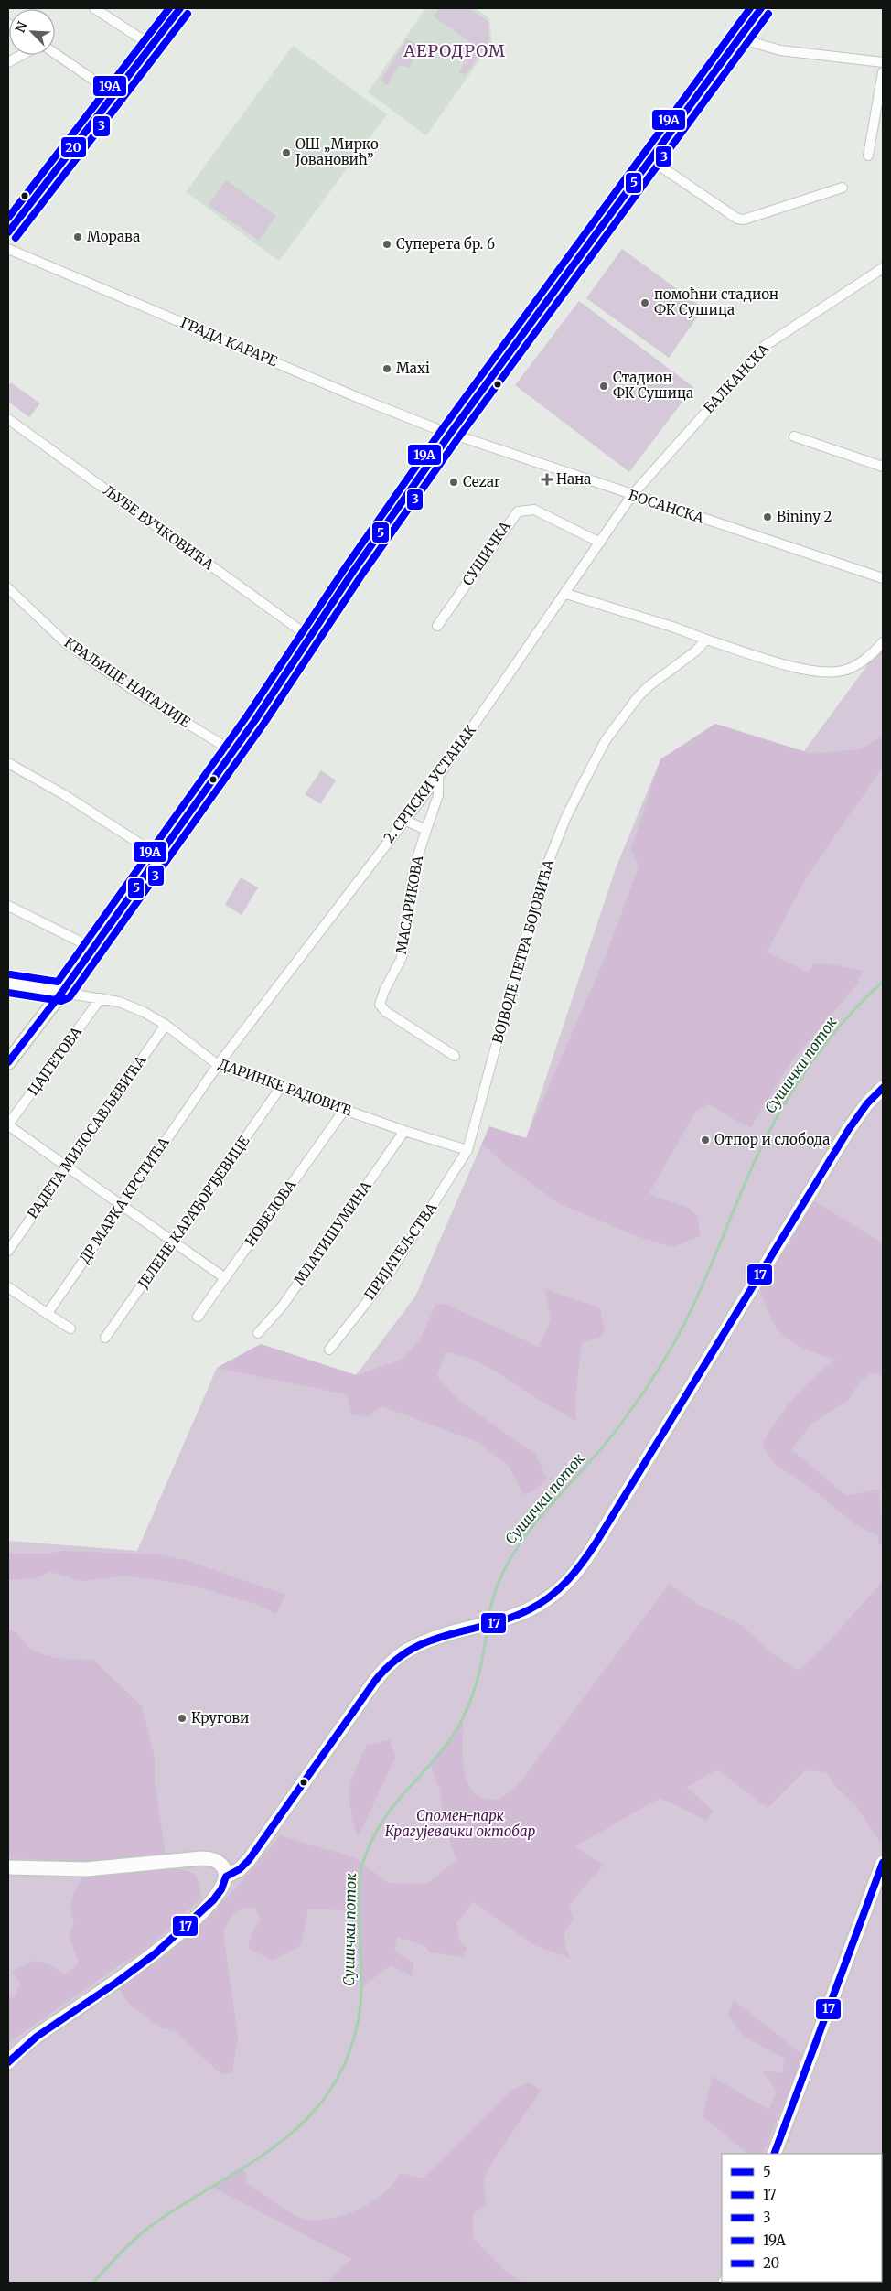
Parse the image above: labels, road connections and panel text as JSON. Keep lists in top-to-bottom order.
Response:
{
  "streets": {
    "street": [
      "ГРАДА КАРАРЕ",
      "БАЛКАНСКА",
      "БОСАНСКА",
      "ЉУБЕ ВУЧКОВИЋА",
      "СУШИЧКА",
      "КРАЉИЦЕ НАТАЛИЈЕ",
      "2. СРПСКИ УСТАНАК",
      "МАСАРИКОВА",
      "ВОЈВОДЕ ПЕТРА БОЈОВИЋА",
      "ЦАЈГЕТОВА",
      "ДАРИНКЕ РАДОВИЋ",
      "РАДЕТА МИЛОСАВЉЕВИЋА",
      "ДР МАРКА КРСТИЋА",
      "ЈЕЛЕНЕ КАРАЂОРЂЕВИЦЕ",
      "НОБЕЛОВА",
      "МЛАТИШУМИНА",
      "ПРИЈАТЕЉСТВА"
    ]
  },
  "crossings": [
    ["ГРАДА КАРАРЕ", "БОСАНСКА"],
    ["БАЛКАНСКА", "БОСАНСКА"],
    ["БАЛКАНСКА", "2. СРПСКИ УСТАНАК"],
    ["БОСАНСКА", "2. СРПСКИ УСТАНАК"],
    ["СУШИЧКА", "2. СРПСКИ УСТАНАК"],
    ["2. СРПСКИ УСТАНАК", "МАСАРИКОВА"],
    ["2. СРПСКИ УСТАНАК", "ДАРИНКЕ РАДОВИЋ"],
    ["2. СРПСКИ УСТАНАК", "ДР МАРКА КРСТИЋА"],
    ["ВОЈВОДЕ ПЕТРА БОЈОВИЋА", "ДАРИНКЕ РАДОВИЋ"],
    ["ВОЈВОДЕ ПЕТРА БОЈОВИЋА", "ПРИЈАТЕЉСТВА"],
    ["ЦАЈГЕТОВА", "ДАРИНКЕ РАДОВИЋ"],
    ["ДАРИНКЕ РАДОВИЋ", "РАДЕТА МИЛОСАВЉЕВИЋА"],
    ["ДАРИНКЕ РАДОВИЋ", "ДР МАРКА КРСТИЋА"],
    ["ДАРИНКЕ РАДОВИЋ", "ЈЕЛЕНЕ КАРАЂОРЂЕВИЦЕ"],
    ["ДАРИНКЕ РАДОВИЋ", "НОБЕЛОВА"],
    ["ДАРИНКЕ РАДОВИЋ", "МЛАТИШУМИНА"],
    ["ДАРИНКЕ РАДОВИЋ", "ПРИЈАТЕЉСТВА"]
  ],
  "districts": ["АЕРОДРОМ"],
  "water": ["Сушички поток"],
  "parks": ["Спомен-парк Крагујевачки октобар"],
  "places": {
    "other": [
      "ОШ „Мирко Јовановић”",
      "Морава",
      "Суперета бр. 6",
      "помоћни стадион ФК Сушица",
      "Maxi",
      "Стадион ФК Сушица",
      "Cezar",
      "Bininy 2",
      "Отпор и слобода",
      "Кругови"
    ],
    "health": ["Нана"]
  },
  "lines": [
    "transit line 5",
    "transit line 19А",
    "transit line 20",
    "transit line 3",
    "transit line 17"
  ],
  "legend": [
    "5",
    "17",
    "3",
    "19А",
    "20"
  ],
  "north": "top left"
}
